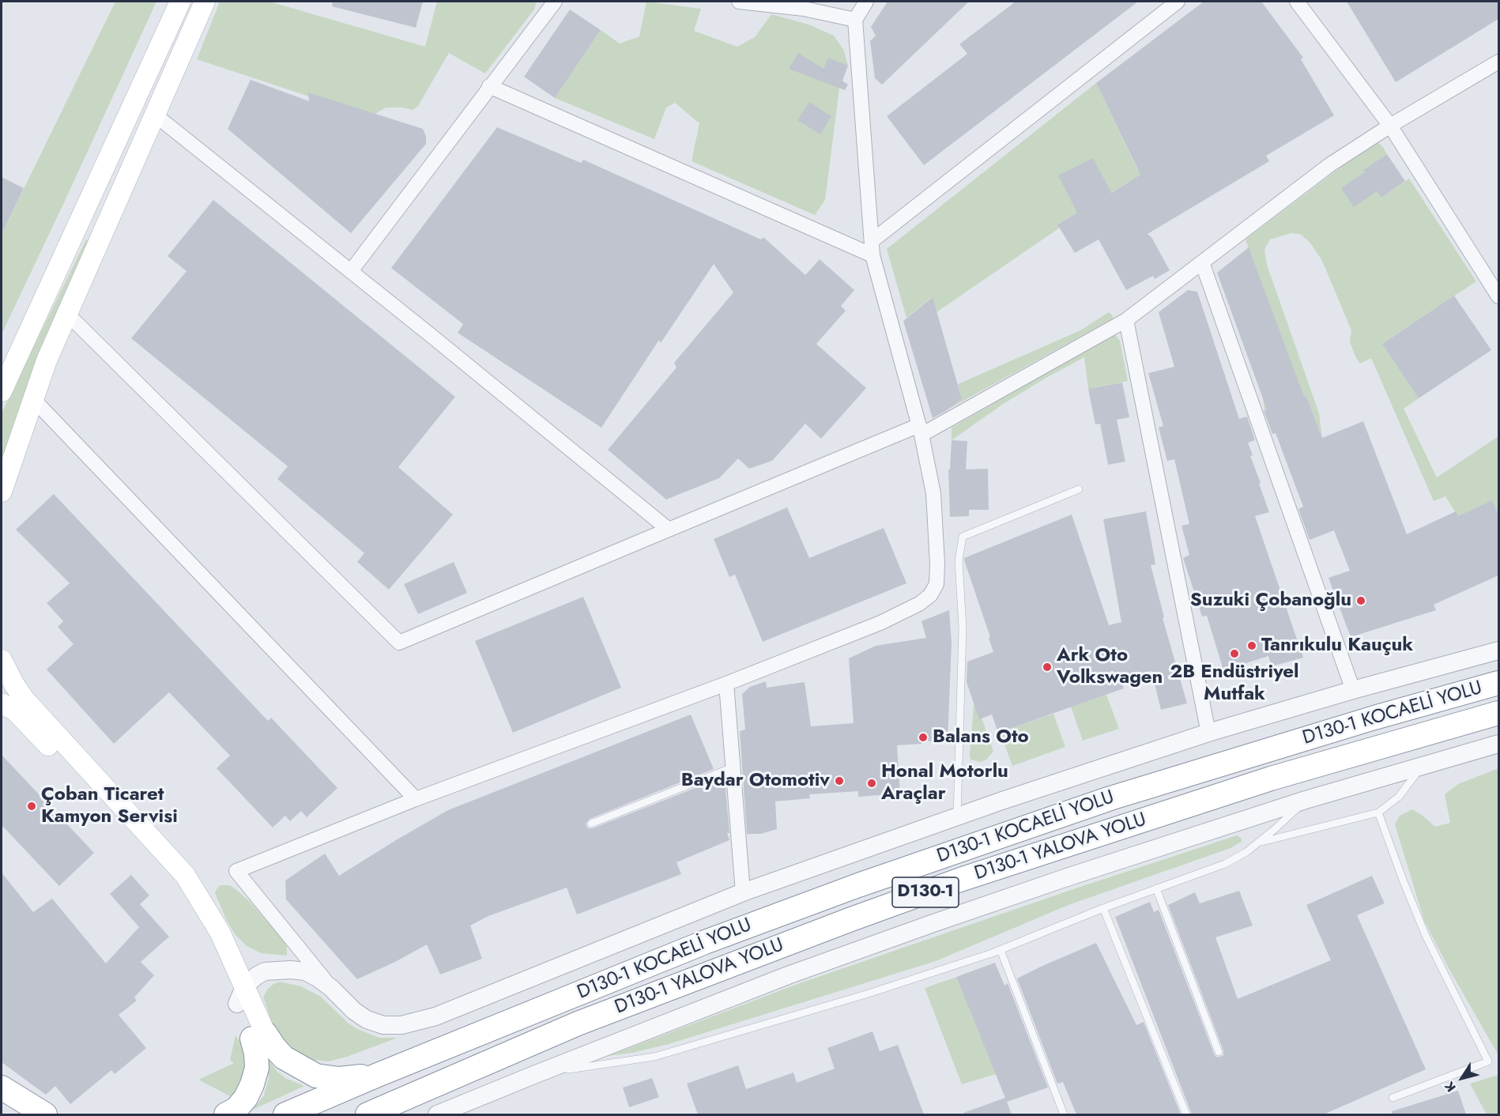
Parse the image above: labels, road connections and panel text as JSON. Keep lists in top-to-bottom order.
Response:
{
  "streets": {
    "highway": ["D130-1 KOCAELİ YOLU", "D130-1 YALOVA YOLU", "D130-1"]
  },
  "crossings": [
    ["D130-1 KOCAELİ YOLU", "D130-1"]
  ],
  "places": [
    "Suzuki Çobanoğlu",
    "Tanrıkulu Kauçuk",
    "2B Endüstriyel Mutfak",
    "Ark Oto Volkswagen",
    "Balans Oto",
    "Baydar Otomotiv",
    "Honal Motorlu Araçlar",
    "Çoban Ticaret Kamyon Servisi"
  ],
  "north": "bottom left"
}
